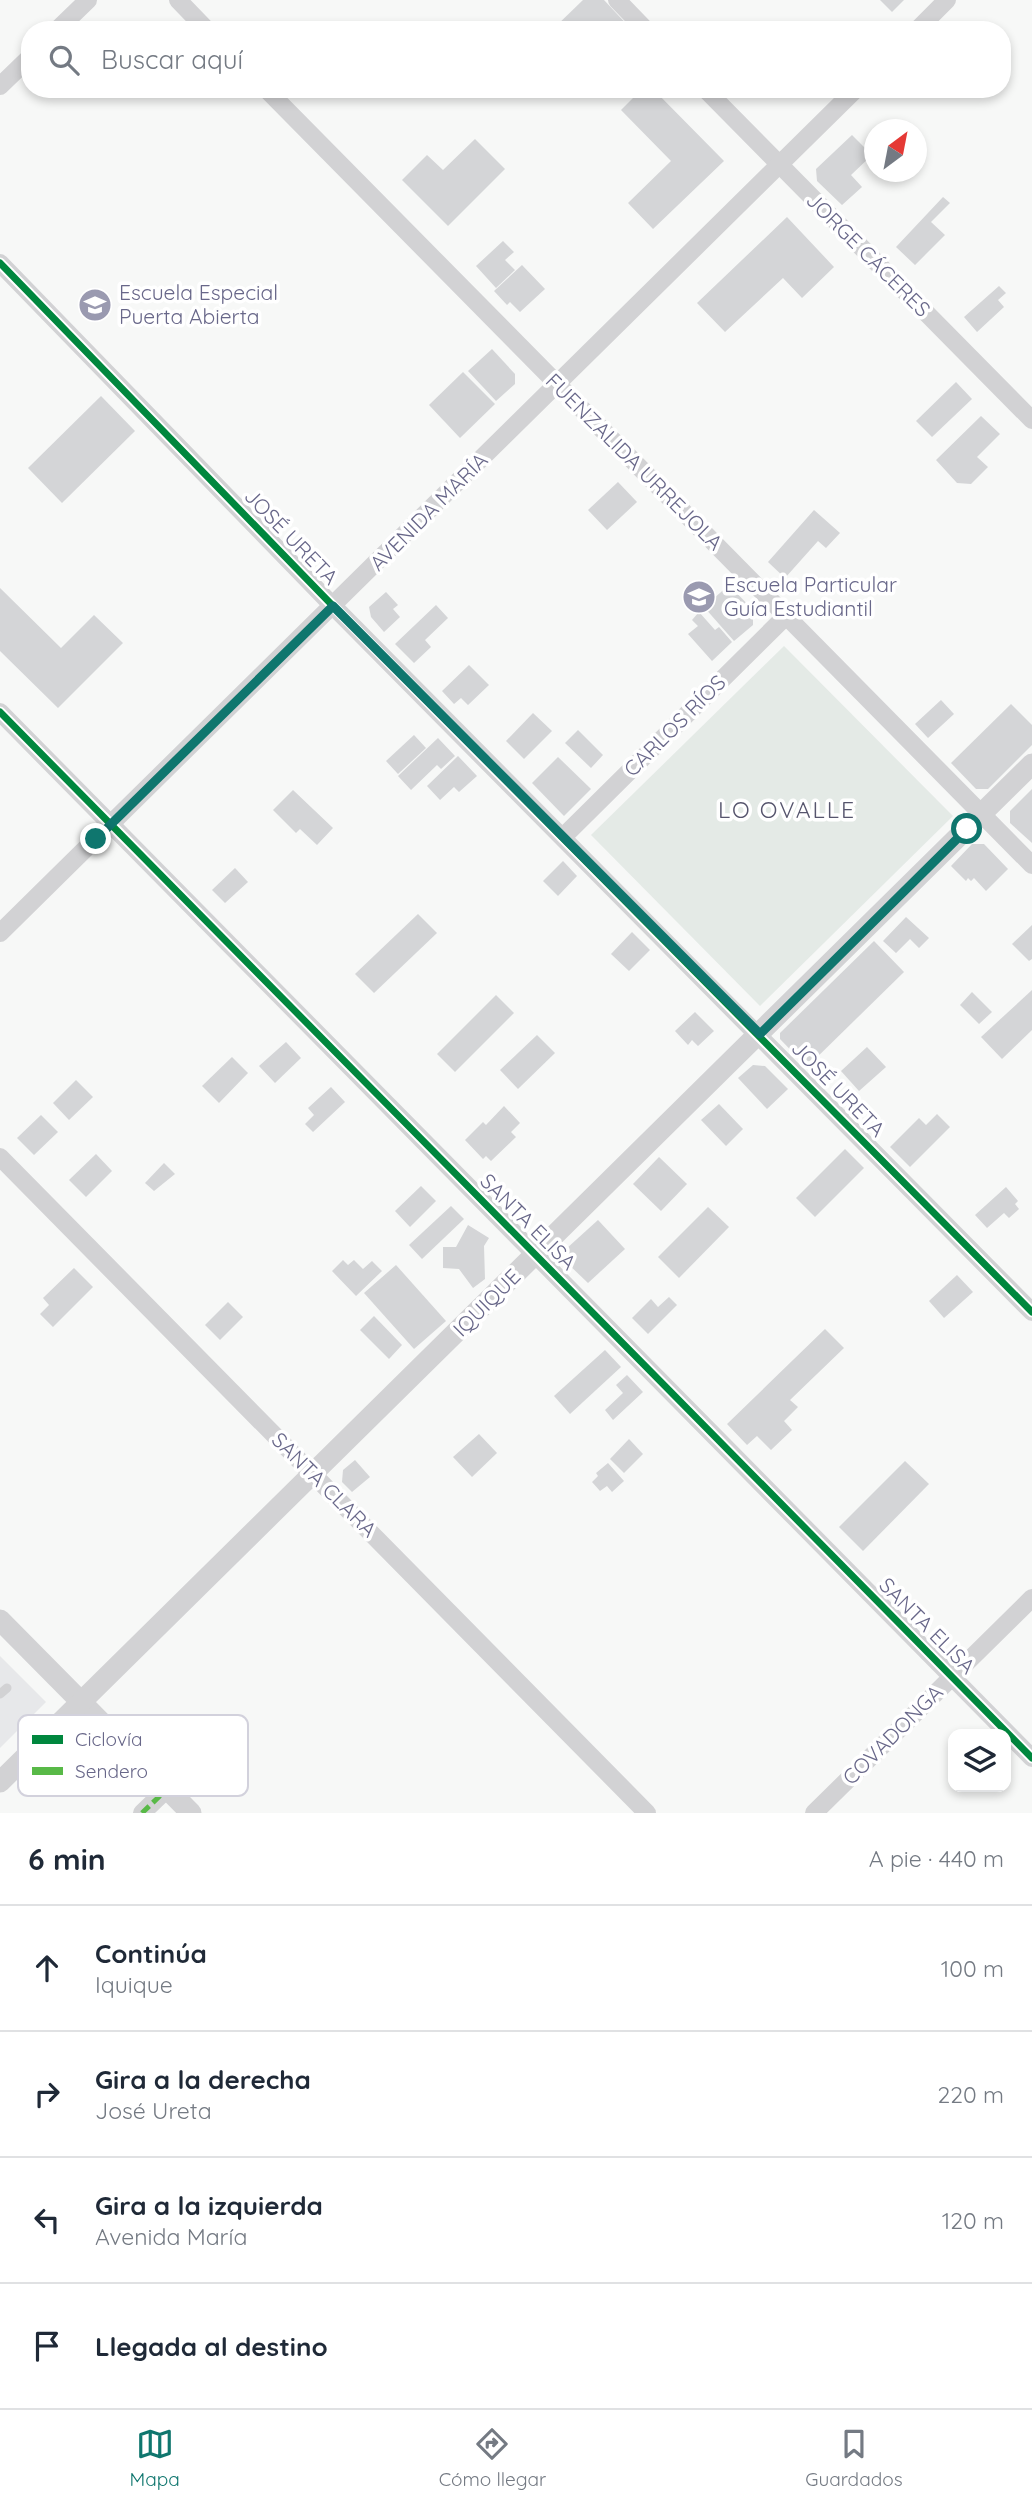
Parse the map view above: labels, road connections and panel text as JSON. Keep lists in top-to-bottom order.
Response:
{
  "streets": {
    "street": [
      "JORGE CÁCERES",
      "FUENZALIDA URREJOLA",
      "AVENIDA MARÍA",
      "JOSÉ URETA",
      "CARLOS RÍOS",
      "SANTA ELISA",
      "IQUIQUE",
      "SANTA CLARA",
      "COVADONGA"
    ]
  },
  "crossings": [
    ["JORGE CÁCERES", "AVENIDA MARÍA"],
    ["FUENZALIDA URREJOLA", "AVENIDA MARÍA"],
    ["FUENZALIDA URREJOLA", "CARLOS RÍOS"],
    ["FUENZALIDA URREJOLA", "IQUIQUE"],
    ["AVENIDA MARÍA", "JOSÉ URETA"],
    ["AVENIDA MARÍA", "SANTA ELISA"],
    ["JOSÉ URETA", "CARLOS RÍOS"],
    ["JOSÉ URETA", "IQUIQUE"],
    ["SANTA ELISA", "IQUIQUE"],
    ["SANTA ELISA", "COVADONGA"],
    ["IQUIQUE", "SANTA CLARA"]
  ],
  "districts": ["LO OVALLE"],
  "places": {
    "school or university": ["Escuela Especial Puerta Abierta", "Escuela Particular Guía Estudiantil"]
  },
  "legend": ["Ciclovía", "Sendero"],
  "north": "top right",
  "page": {
    "search": "Buscar aquí",
    "heading": ["6 min", "A pie · 440 m"],
    "list": [
      ["Continúa", "Iquique", "100 m"],
      ["Gira a la derecha", "José Ureta", "220 m"],
      ["Gira a la izquierda", "Avenida María", "120 m"],
      "Llegada al destino"
    ],
    "nav": ["Mapa", "Cómo llegar", "Guardados"]
  }
}
